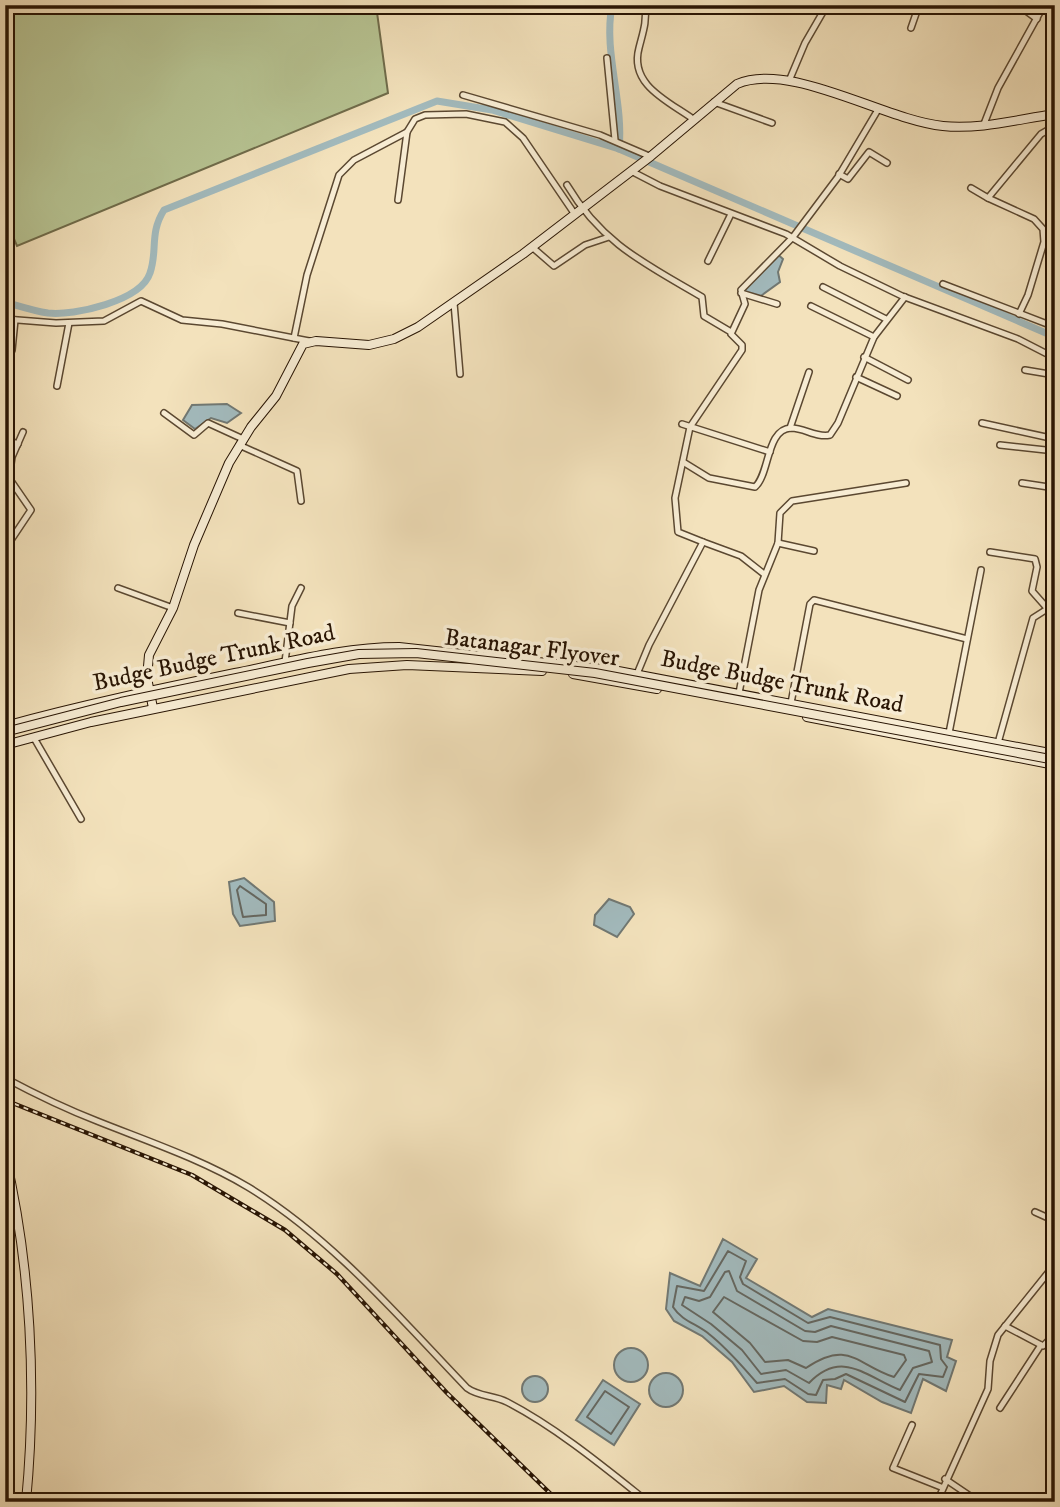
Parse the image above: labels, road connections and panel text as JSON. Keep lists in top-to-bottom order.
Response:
{
  "streets": {
    "street": ["Batanagar Flyover", "Budge Budge Trunk Road"]
  },
  "crossings": [
    ["Batanagar Flyover", "Budge Budge Trunk Road"]
  ]
}
